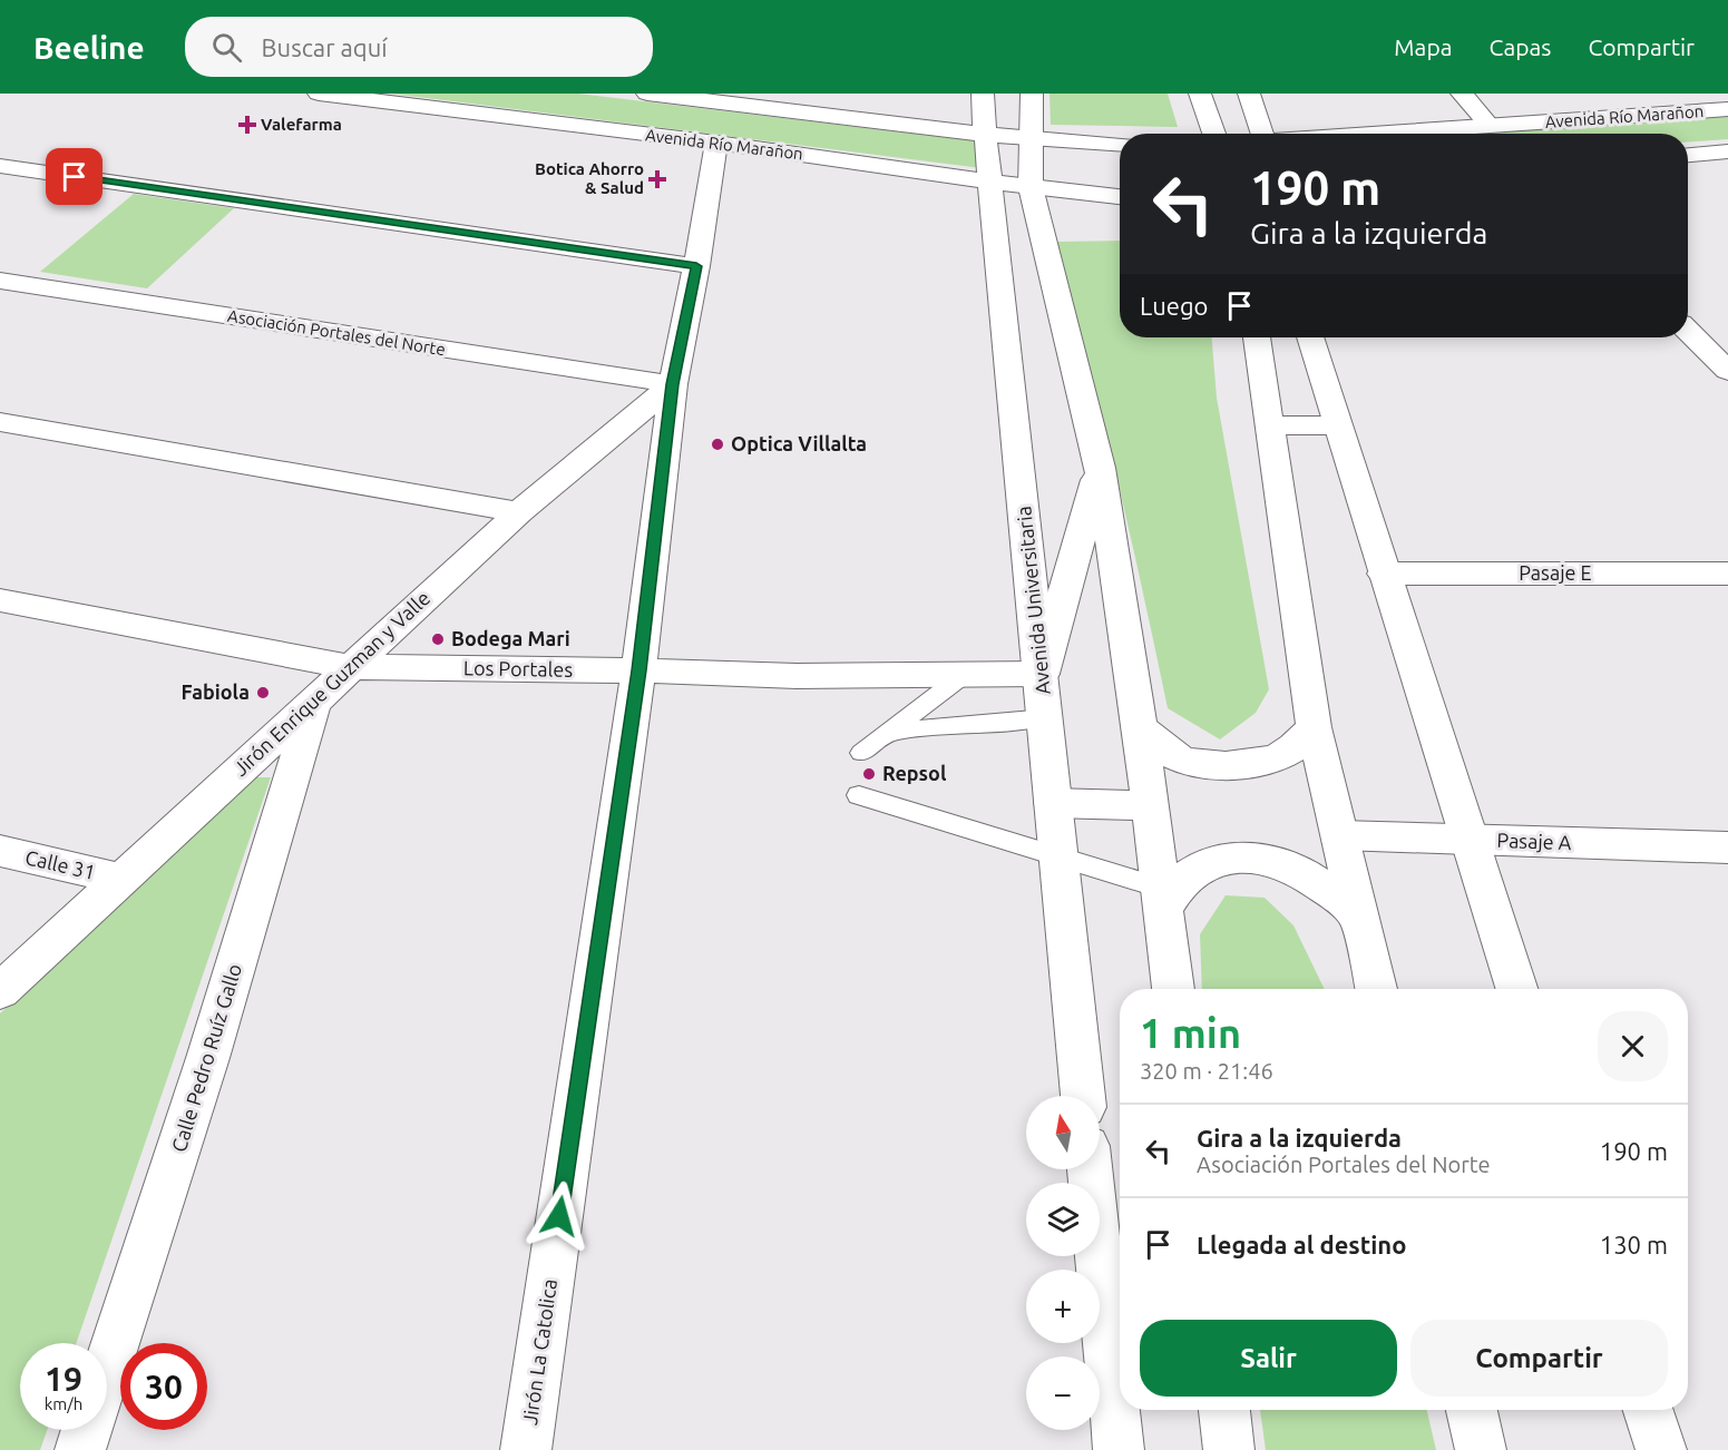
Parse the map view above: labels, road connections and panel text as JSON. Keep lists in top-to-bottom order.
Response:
{
  "streets": {
    "street": [
      "Avenida Río Marañon",
      "Asociación Portales del Norte",
      "Pasaje E",
      "Avenida Universitaria",
      "Los Portales",
      "Jirón Enrique Guzman y Valle",
      "Pasaje A",
      "Calle 31",
      "Calle Pedro Ruíz Gallo",
      "Jirón La Catolica"
    ]
  },
  "crossings": [
    ["Avenida Río Marañon", "Avenida Universitaria"],
    ["Avenida Río Marañon", "Jirón La Catolica"],
    ["Asociación Portales del Norte", "Jirón Enrique Guzman y Valle"],
    ["Asociación Portales del Norte", "Jirón La Catolica"],
    ["Avenida Universitaria", "Los Portales"],
    ["Los Portales", "Jirón Enrique Guzman y Valle"],
    ["Los Portales", "Jirón La Catolica"],
    ["Jirón Enrique Guzman y Valle", "Calle 31"],
    ["Jirón Enrique Guzman y Valle", "Calle Pedro Ruíz Gallo"],
    ["Jirón Enrique Guzman y Valle", "Jirón La Catolica"]
  ],
  "places": {
    "health": ["Valefarma", "Botica Ahorro & Salud"],
    "other": [
      "Optica Villalta",
      "Bodega Mari",
      "Fabiola",
      "Repsol"
    ]
  },
  "north": "top",
  "page": {
    "header": "Beeline",
    "search": "Buscar aquí",
    "nav": ["Mapa", "Capas", "Compartir"],
    "turn": ["190 m", "Gira a la izquierda"],
    "then": "Luego",
    "heading": ["1 min", "320 m · 21:46"],
    "map_buttons": ["+", "−"],
    "list": [
      {
        "name": "Gira a la izquierda",
        "note": "Asociación Portales del Norte",
        "value": "190 m"
      },
      {
        "name": "Llegada al destino",
        "value": "130 m"
      }
    ],
    "buttons": ["Salir", "Compartir"],
    "speed": "19 km/h",
    "limit": "30"
  }
}
